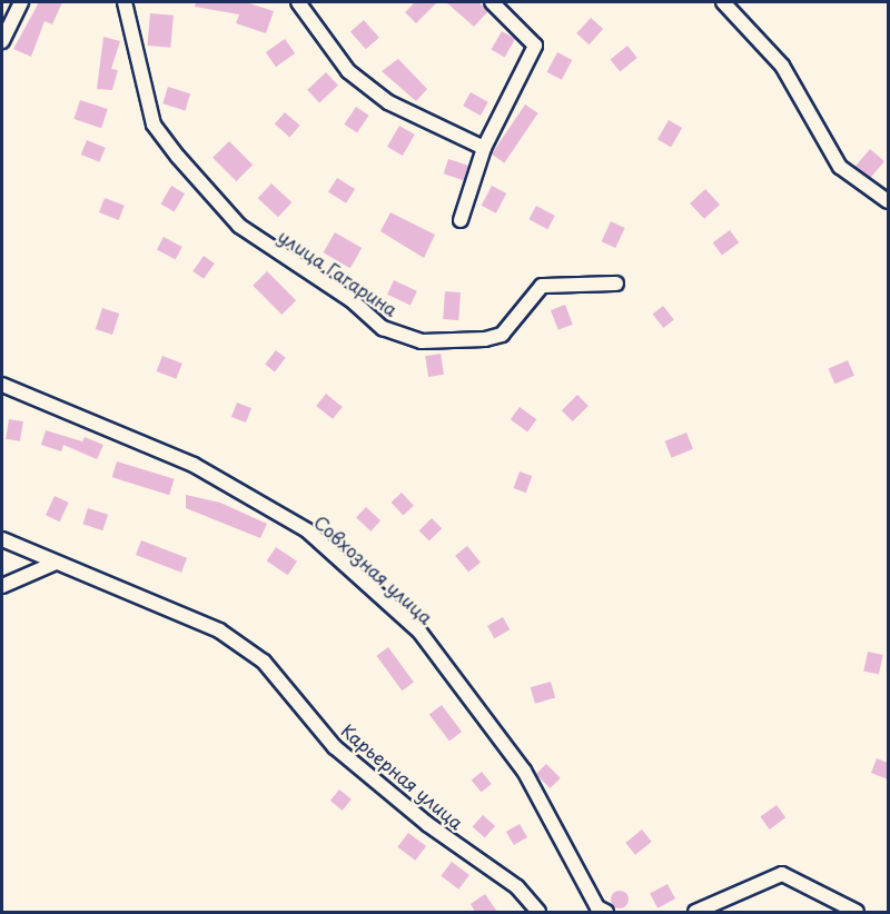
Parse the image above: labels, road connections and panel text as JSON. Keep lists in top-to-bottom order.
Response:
{
  "streets": {
    "street": ["улица Гагарина", "Совхозная улица", "Карьерная улица"]
  }
}
